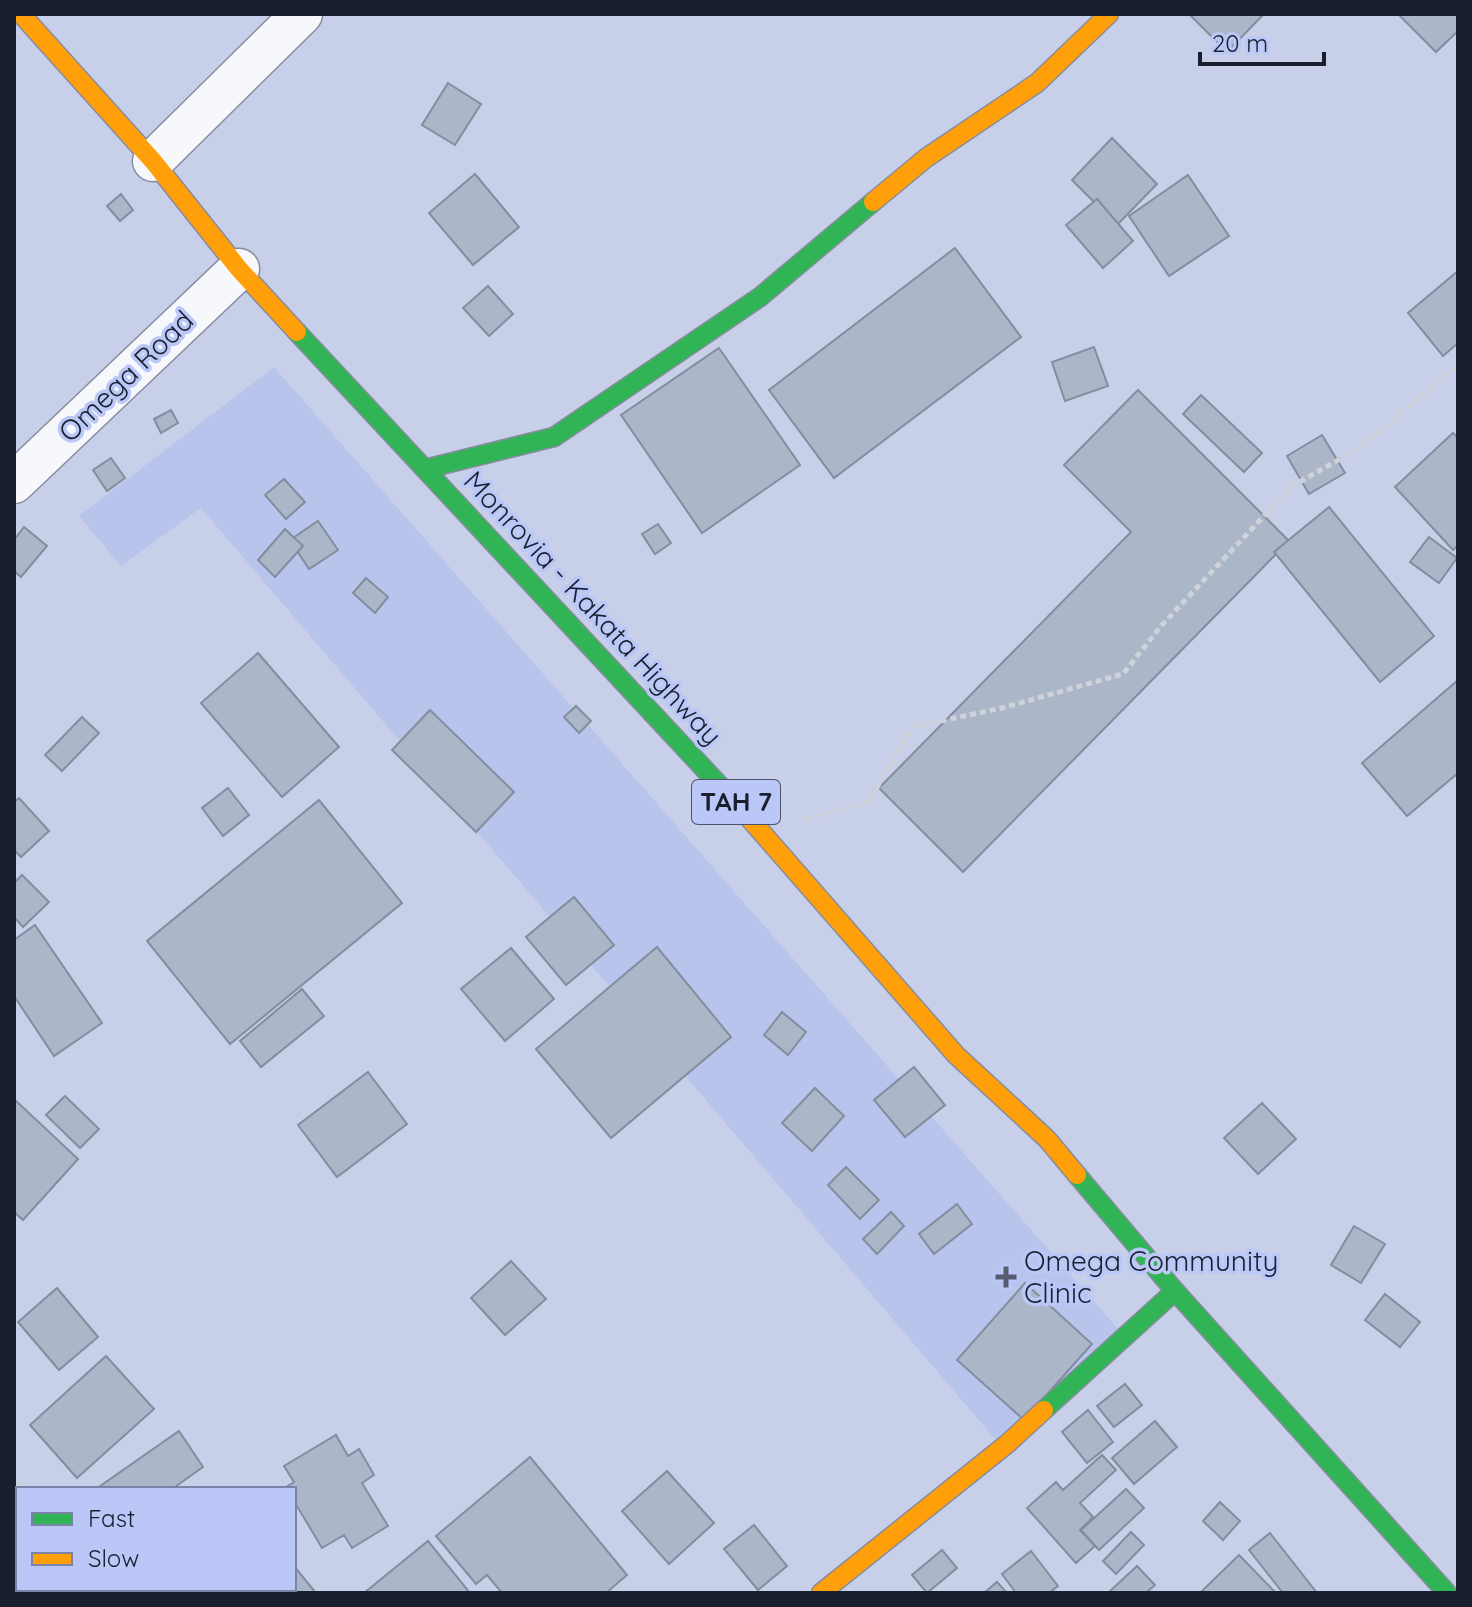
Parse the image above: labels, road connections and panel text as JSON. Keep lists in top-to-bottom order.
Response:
{
  "streets": {
    "main road": ["Monrovia - Kakata Highway", "TAH 7"],
    "street": ["Omega Road"]
  },
  "crossings": [
    ["Omega Road", "Monrovia - Kakata Highway"]
  ],
  "places": {
    "health": ["Omega Community Clinic"]
  },
  "legend": ["Fast", "Slow"],
  "scale_bar": "20 m"
}
